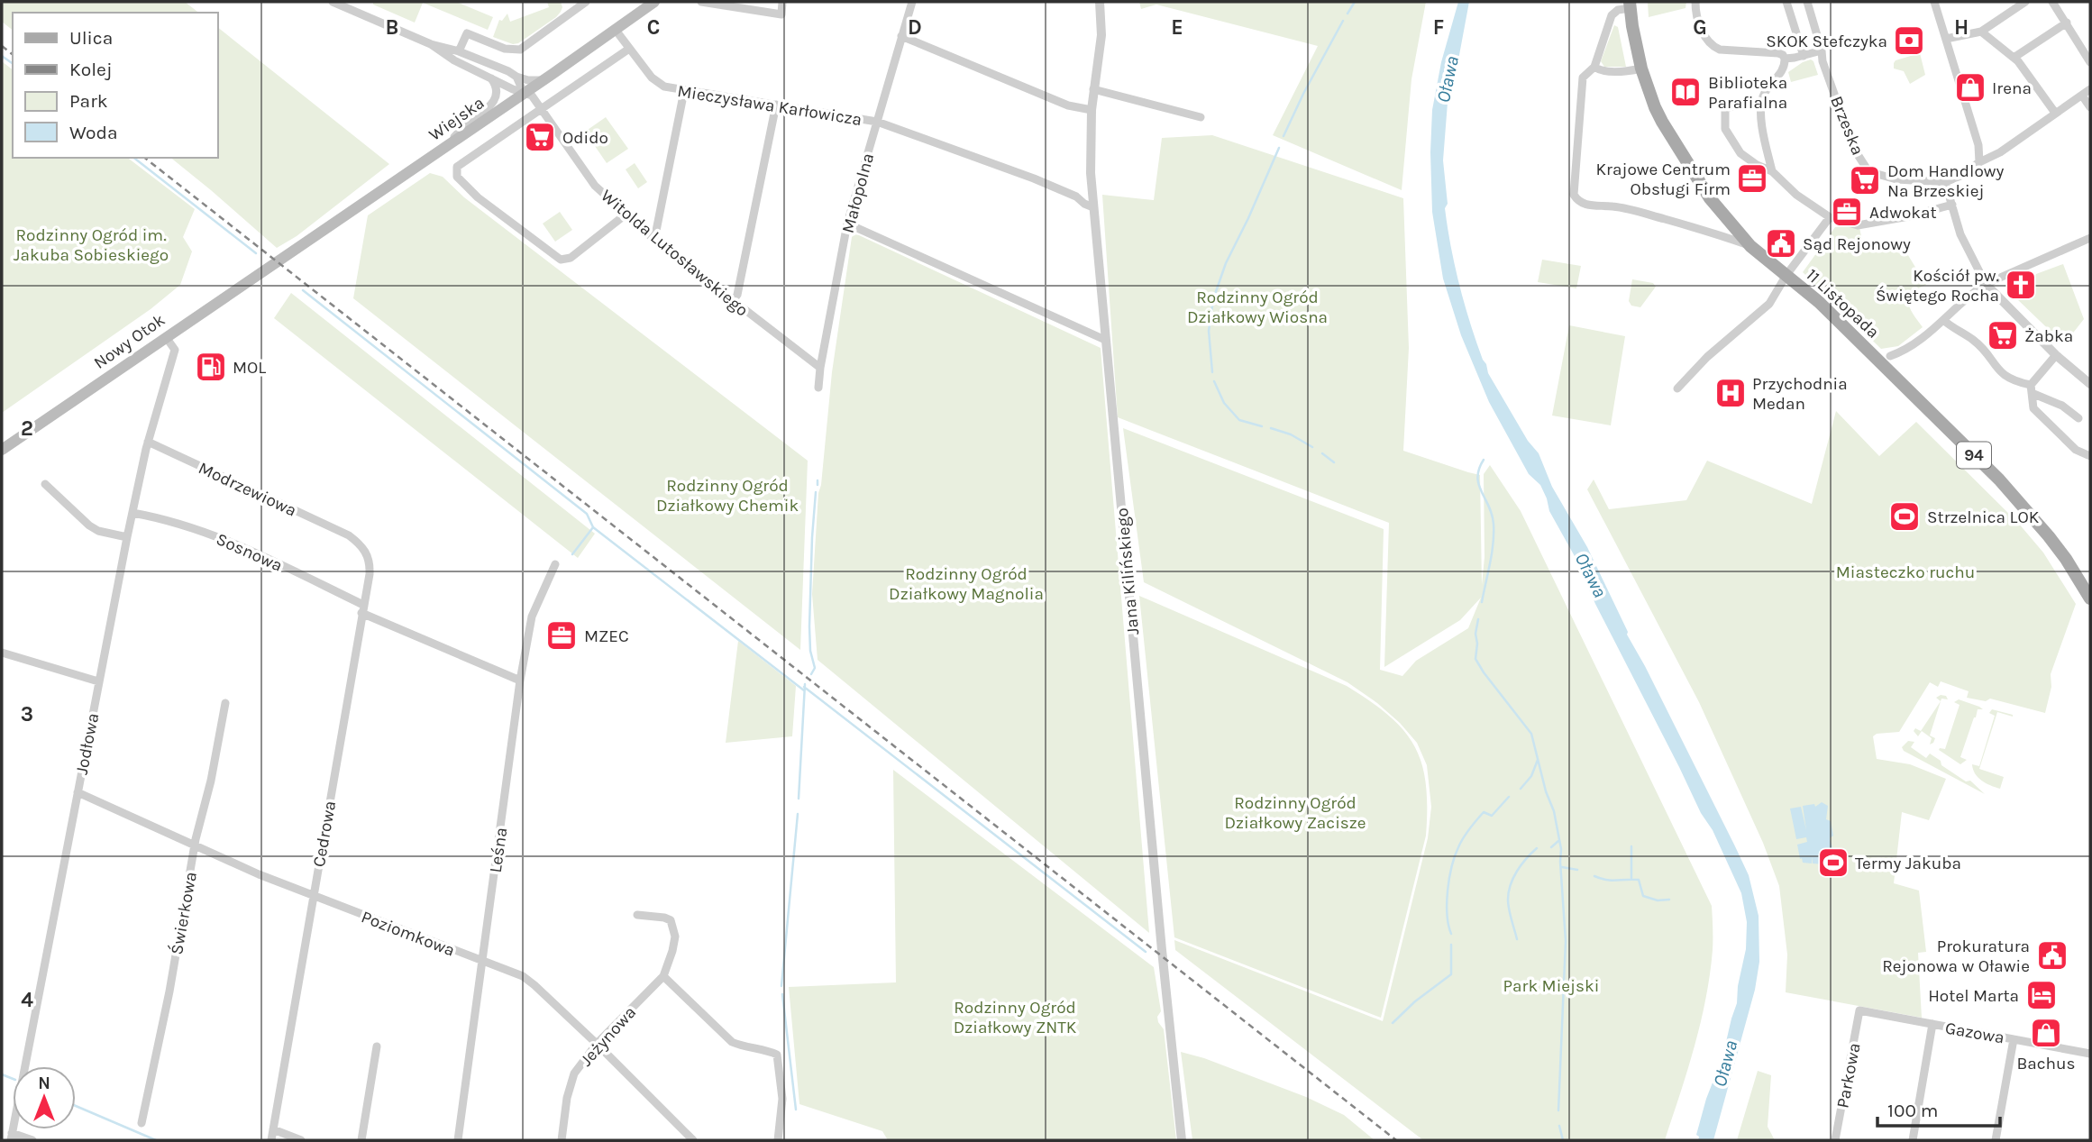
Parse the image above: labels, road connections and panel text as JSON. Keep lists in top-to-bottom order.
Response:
{
  "streets": {
    "main road": [
      "Wiejska",
      "11 Listopada",
      "Nowy Otok",
      "94"
    ],
    "street": [
      "Mieczysława Karłowicza",
      "Brzeska",
      "Małopolna",
      "Witolda Lutosławskiego",
      "Modrzewiowa",
      "Sosnowa",
      "Jana Kilińskiego",
      "Jodłowa",
      "Cedrowa",
      "Leśna",
      "Świerkowa",
      "Poziomkowa",
      "Gazowa",
      "Jeżynowa",
      "Parkowa"
    ]
  },
  "crossings": [
    ["Mieczysława Karłowicza", "Wiejska"],
    ["Mieczysława Karłowicza", "Małopolna"],
    ["Mieczysława Karłowicza", "Jana Kilińskiego"],
    ["Wiejska", "Witolda Lutosławskiego"],
    ["Wiejska", "Nowy Otok"],
    ["Małopolna", "Witolda Lutosławskiego"],
    ["Nowy Otok", "Jodłowa"],
    ["Modrzewiowa", "Jodłowa"],
    ["Modrzewiowa", "Cedrowa"],
    ["Sosnowa", "Jodłowa"],
    ["Sosnowa", "Cedrowa"],
    ["Sosnowa", "Leśna"],
    ["Jodłowa", "Poziomkowa"],
    ["Cedrowa", "Poziomkowa"],
    ["Leśna", "Poziomkowa"],
    ["Świerkowa", "Poziomkowa"],
    ["Poziomkowa", "Jeżynowa"],
    ["Gazowa", "Parkowa"]
  ],
  "water": ["Oława"],
  "parks": [
    "Rodzinny Ogród im. Jakuba Sobieskiego",
    "Rodzinny Ogród Działkowy Wiosna",
    "Rodzinny Ogród Działkowy Chemik",
    "Miasteczko ruchu",
    "Rodzinny Ogród Działkowy Magnolia",
    "Rodzinny Ogród Działkowy Zacisze",
    "Park Miejski",
    "Rodzinny Ogród Działkowy ZNTK"
  ],
  "places": {
    "bank": ["SKOK Stefczyka"],
    "shop": ["Irena", "Bachus"],
    "library": ["Biblioteka Parafialna"],
    "supermarket": ["Odido", "Dom Handlowy Na Brzeskiej", "Żabka"],
    "office": ["Krajowe Centrum Obsługi Firm", "Adwokat", "MZEC"],
    "public building": ["Sąd Rejonowy", "Prokuratura Rejonowa w Oławie"],
    "church": ["Kościół pw. Świętego Rocha"],
    "fuel station": ["MOL"],
    "hospital": ["Przychodnia Medan"],
    "sports": ["Strzelnica LOK", "Termy Jakuba"],
    "hotel": ["Hotel Marta"]
  },
  "legend": [
    "Ulica",
    "Kolej",
    "Park",
    "Woda"
  ],
  "scale_bar": "100 m",
  "north": "top",
  "grid": {
    "columns": [
      "B",
      "C",
      "D",
      "E",
      "F",
      "G",
      "H"
    ],
    "rows": ["2", "3", "4"]
  }
}
